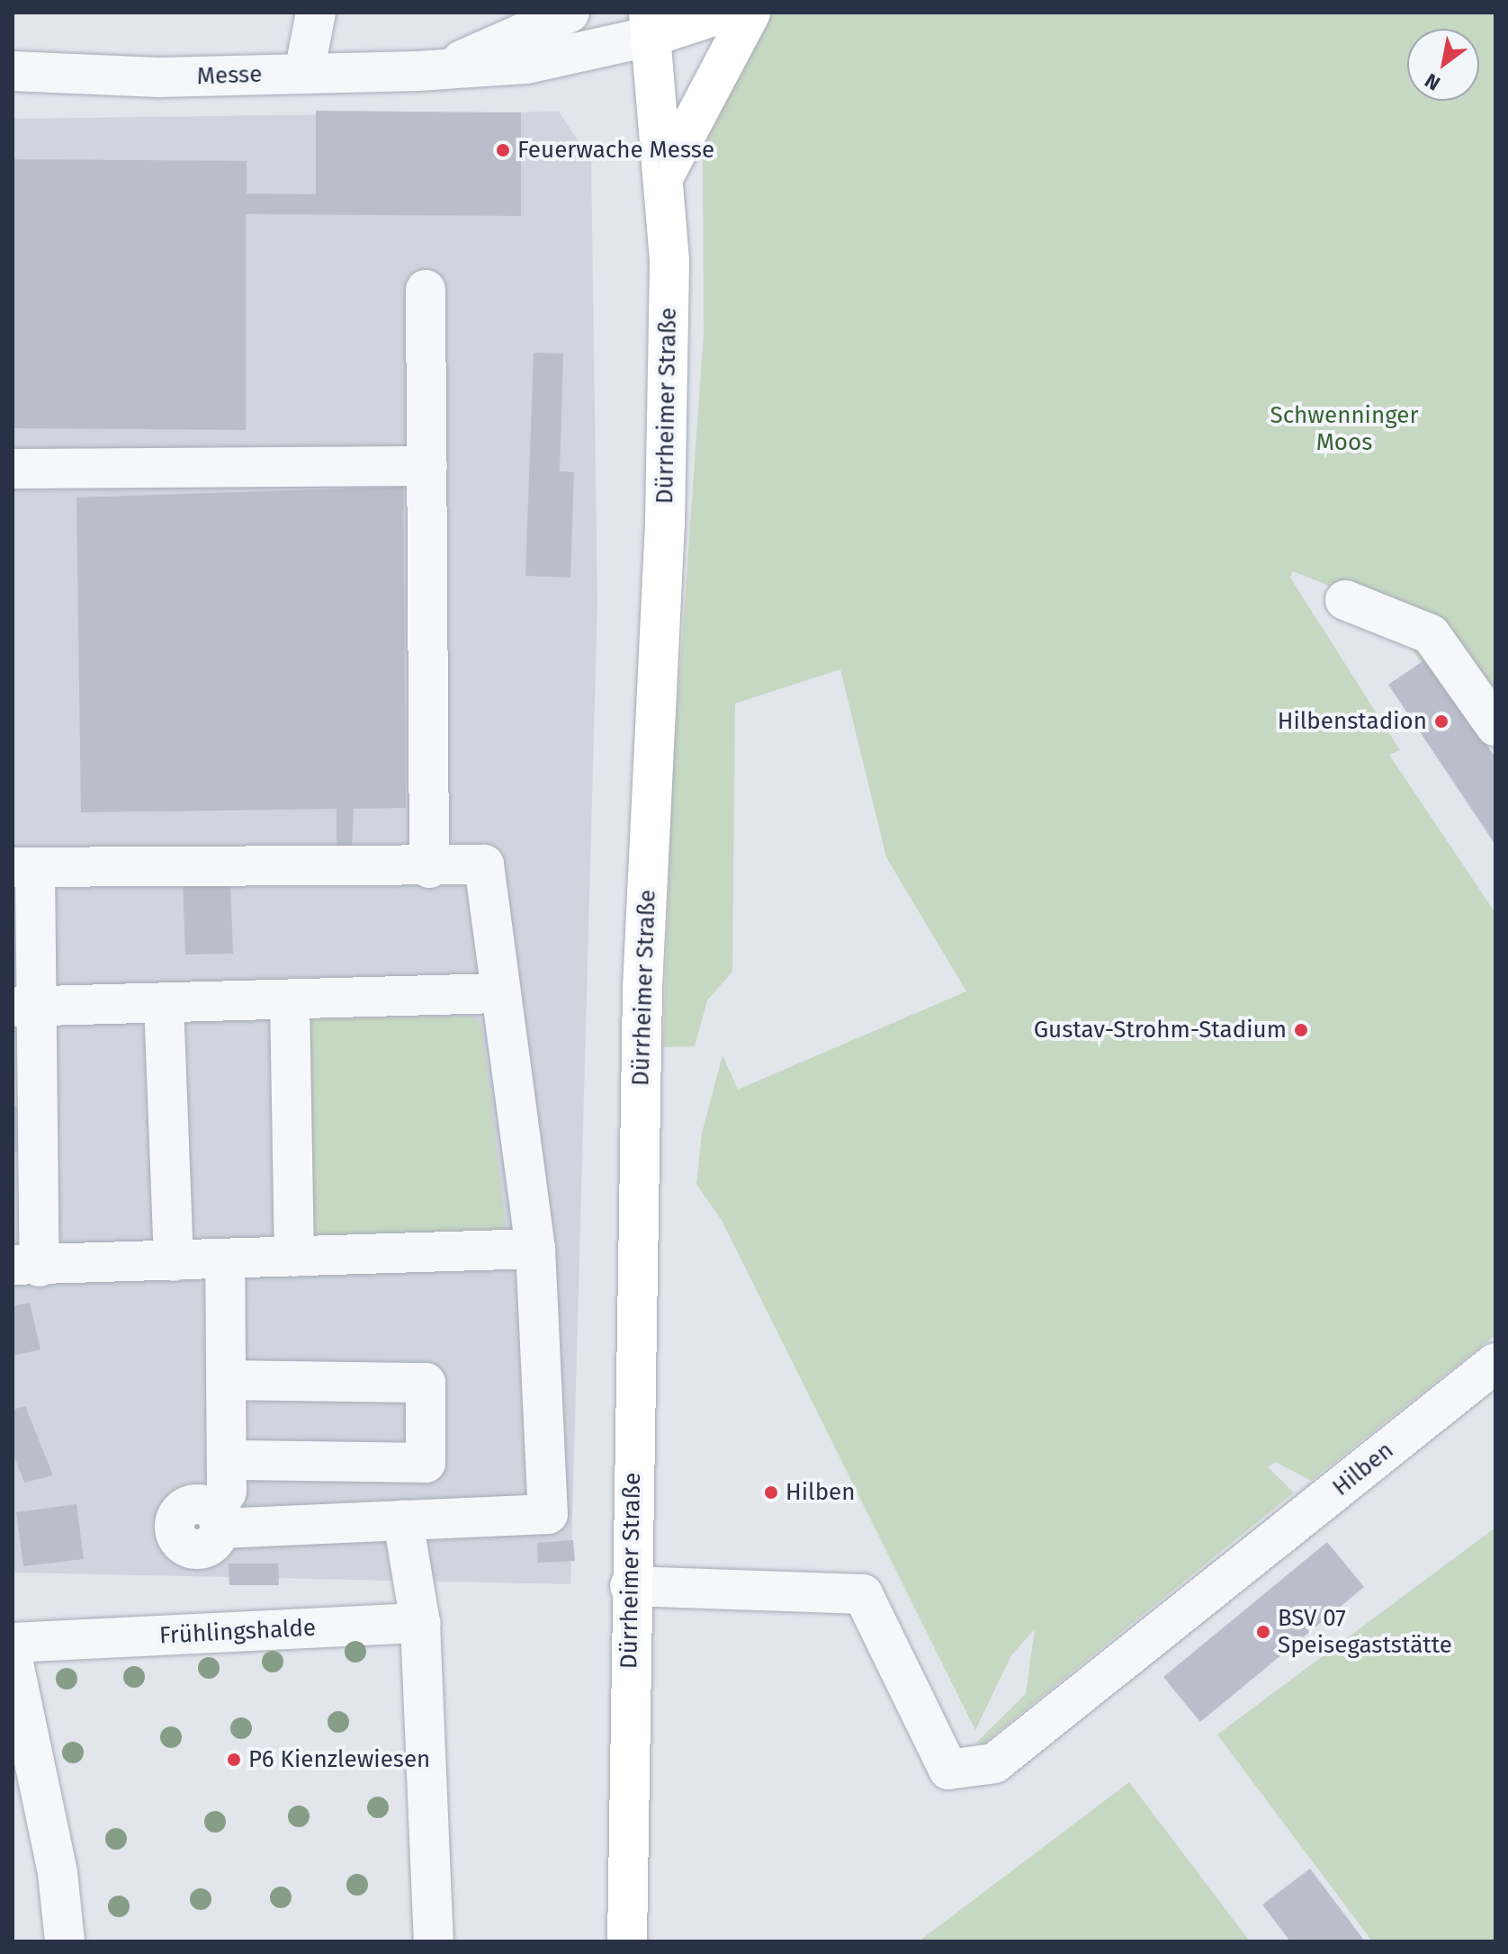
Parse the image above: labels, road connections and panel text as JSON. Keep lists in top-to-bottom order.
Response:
{
  "streets": {
    "main road": ["Dürrheimer Straße"],
    "street": ["Messe", "Hilben", "Frühlingshalde"]
  },
  "crossings": [
    ["Messe", "Dürrheimer Straße"],
    ["Dürrheimer Straße", "Hilben"]
  ],
  "parks": ["Schwenninger Moos"],
  "places": [
    "Feuerwache Messe",
    "Hilbenstadion",
    "Gustav-Strohm-Stadium",
    "Hilben",
    "BSV 07 Speisegaststätte",
    "P6 Kienzlewiesen"
  ],
  "north": "bottom left"
}
